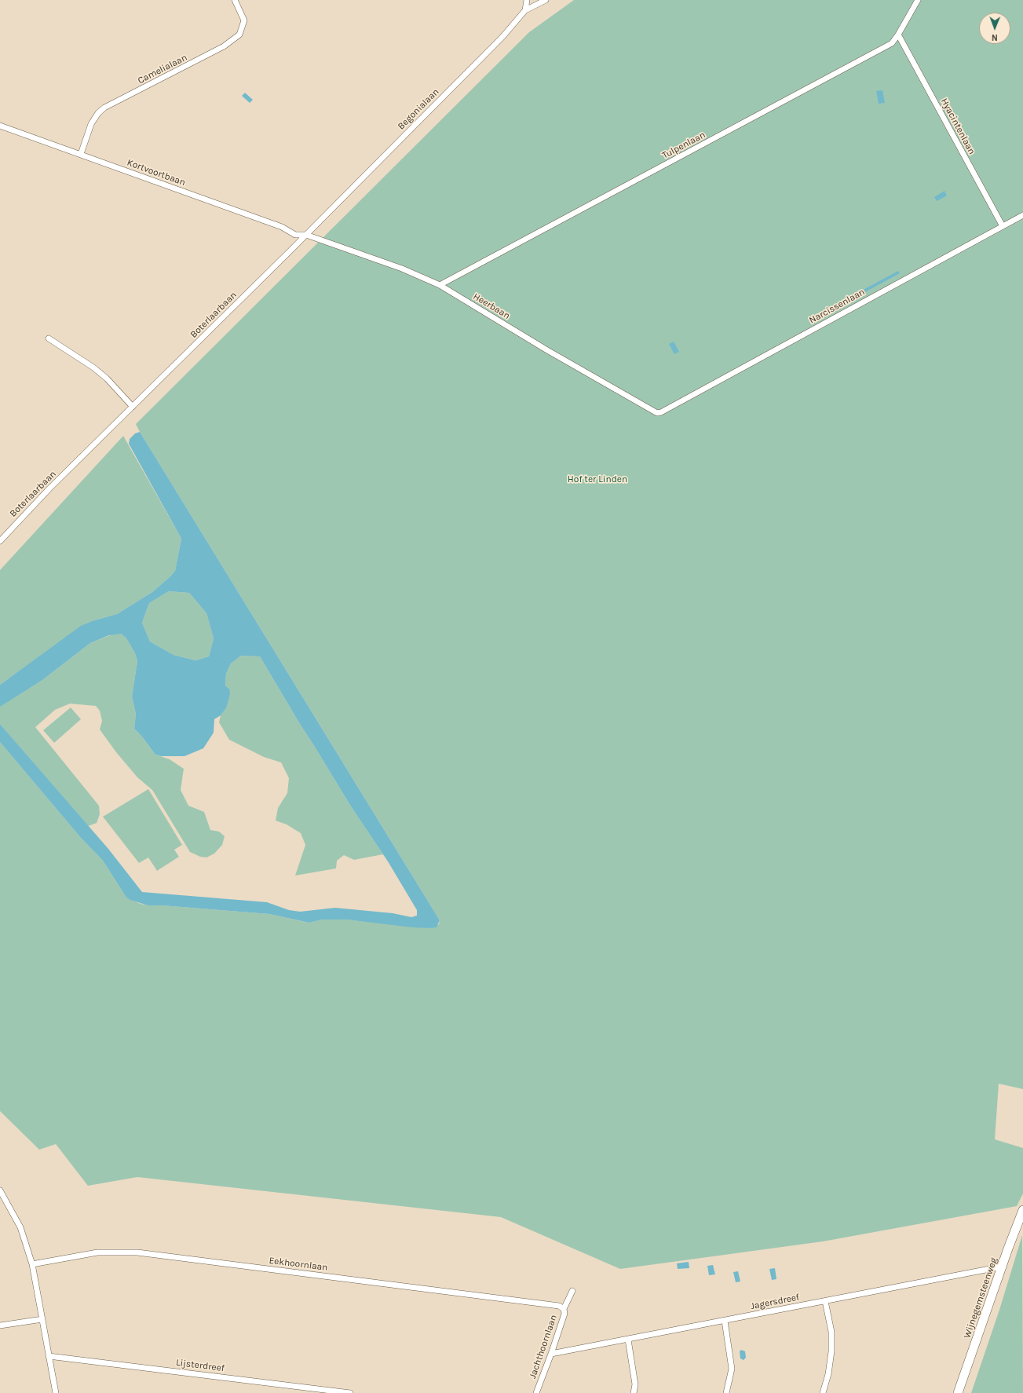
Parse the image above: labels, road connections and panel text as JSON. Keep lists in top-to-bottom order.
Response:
{
  "streets": {
    "street": [
      "Camelialaan",
      "Begonialaan",
      "Hyacintenlaan",
      "Tulpenlaan",
      "Kortvoortbaan",
      "Heerbaan",
      "Narcissenlaan",
      "Boterlaarbaan",
      "Eekhoornlaan",
      "Wijnegemsteenweg",
      "Jagersdreef",
      "Jachthoornlaan",
      "Lijsterdreef"
    ]
  },
  "crossings": [
    ["Camelialaan", "Kortvoortbaan"],
    ["Begonialaan", "Kortvoortbaan"],
    ["Begonialaan", "Heerbaan"],
    ["Begonialaan", "Boterlaarbaan"],
    ["Hyacintenlaan", "Tulpenlaan"],
    ["Hyacintenlaan", "Narcissenlaan"],
    ["Tulpenlaan", "Heerbaan"],
    ["Kortvoortbaan", "Heerbaan"],
    ["Kortvoortbaan", "Boterlaarbaan"],
    ["Heerbaan", "Narcissenlaan"],
    ["Heerbaan", "Boterlaarbaan"],
    ["Eekhoornlaan", "Jachthoornlaan"],
    ["Wijnegemsteenweg", "Jagersdreef"],
    ["Jagersdreef", "Jachthoornlaan"]
  ],
  "parks": ["Hof ter Linden"],
  "north": "bottom"
}
